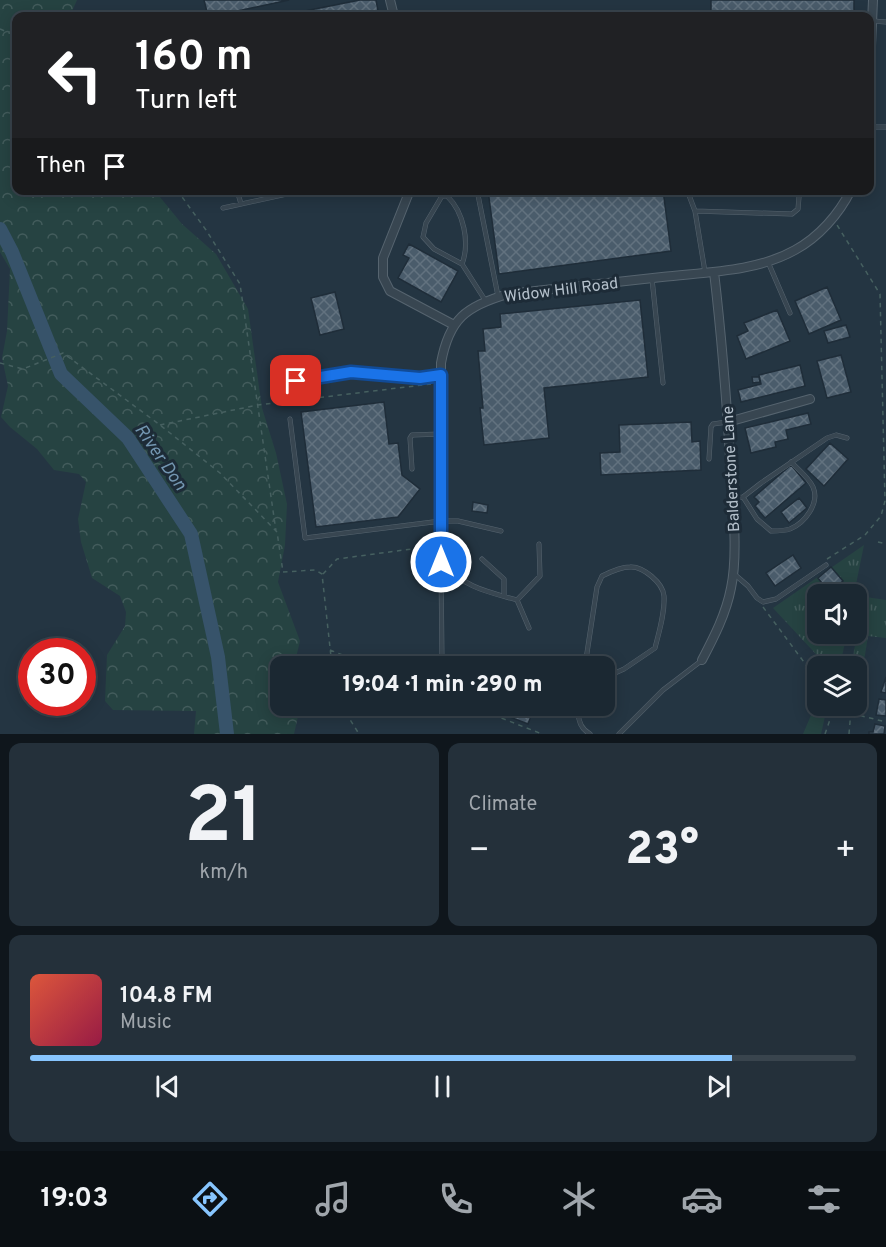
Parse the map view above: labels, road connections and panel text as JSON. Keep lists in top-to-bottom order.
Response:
{
  "streets": {
    "street": ["Widow Hill Road", "Balderstone Lane"]
  },
  "crossings": [
    ["Widow Hill Road", "Balderstone Lane"]
  ],
  "water": ["River Don"],
  "page": {
    "turn": ["160 m", "Turn left"],
    "then": "Then",
    "limit": "30",
    "trip": "19:04 · 1 min · 290 m",
    "tile": [
      ["21", "km/h"],
      "Climate"
    ],
    "heat": ["−", "23°", "+"],
    "song": ["104.8 FM", "Music"],
    "tabs": "19:03"
  }
}
